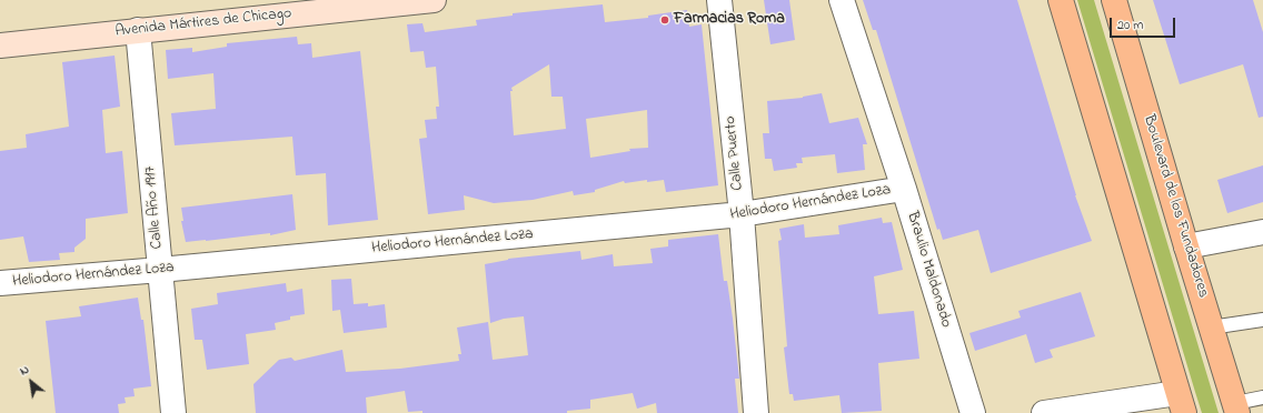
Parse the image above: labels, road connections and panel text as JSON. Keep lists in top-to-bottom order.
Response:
{
  "streets": {
    "main road": ["Boulevard de los Fundadores"],
    "street": [
      "Avenida Mártires de Chicago",
      "Calle Puerto",
      "Heliodoro Hernández Loza",
      "Calle Año 1917",
      "Braulio Maldonado"
    ]
  },
  "crossings": [
    ["Avenida Mártires de Chicago", "Calle Año 1917"],
    ["Calle Puerto", "Heliodoro Hernández Loza"],
    ["Heliodoro Hernández Loza", "Calle Año 1917"],
    ["Heliodoro Hernández Loza", "Braulio Maldonado"]
  ],
  "places": ["Farmacias Roma"],
  "scale_bar": "20 m",
  "north": "top left"
}
